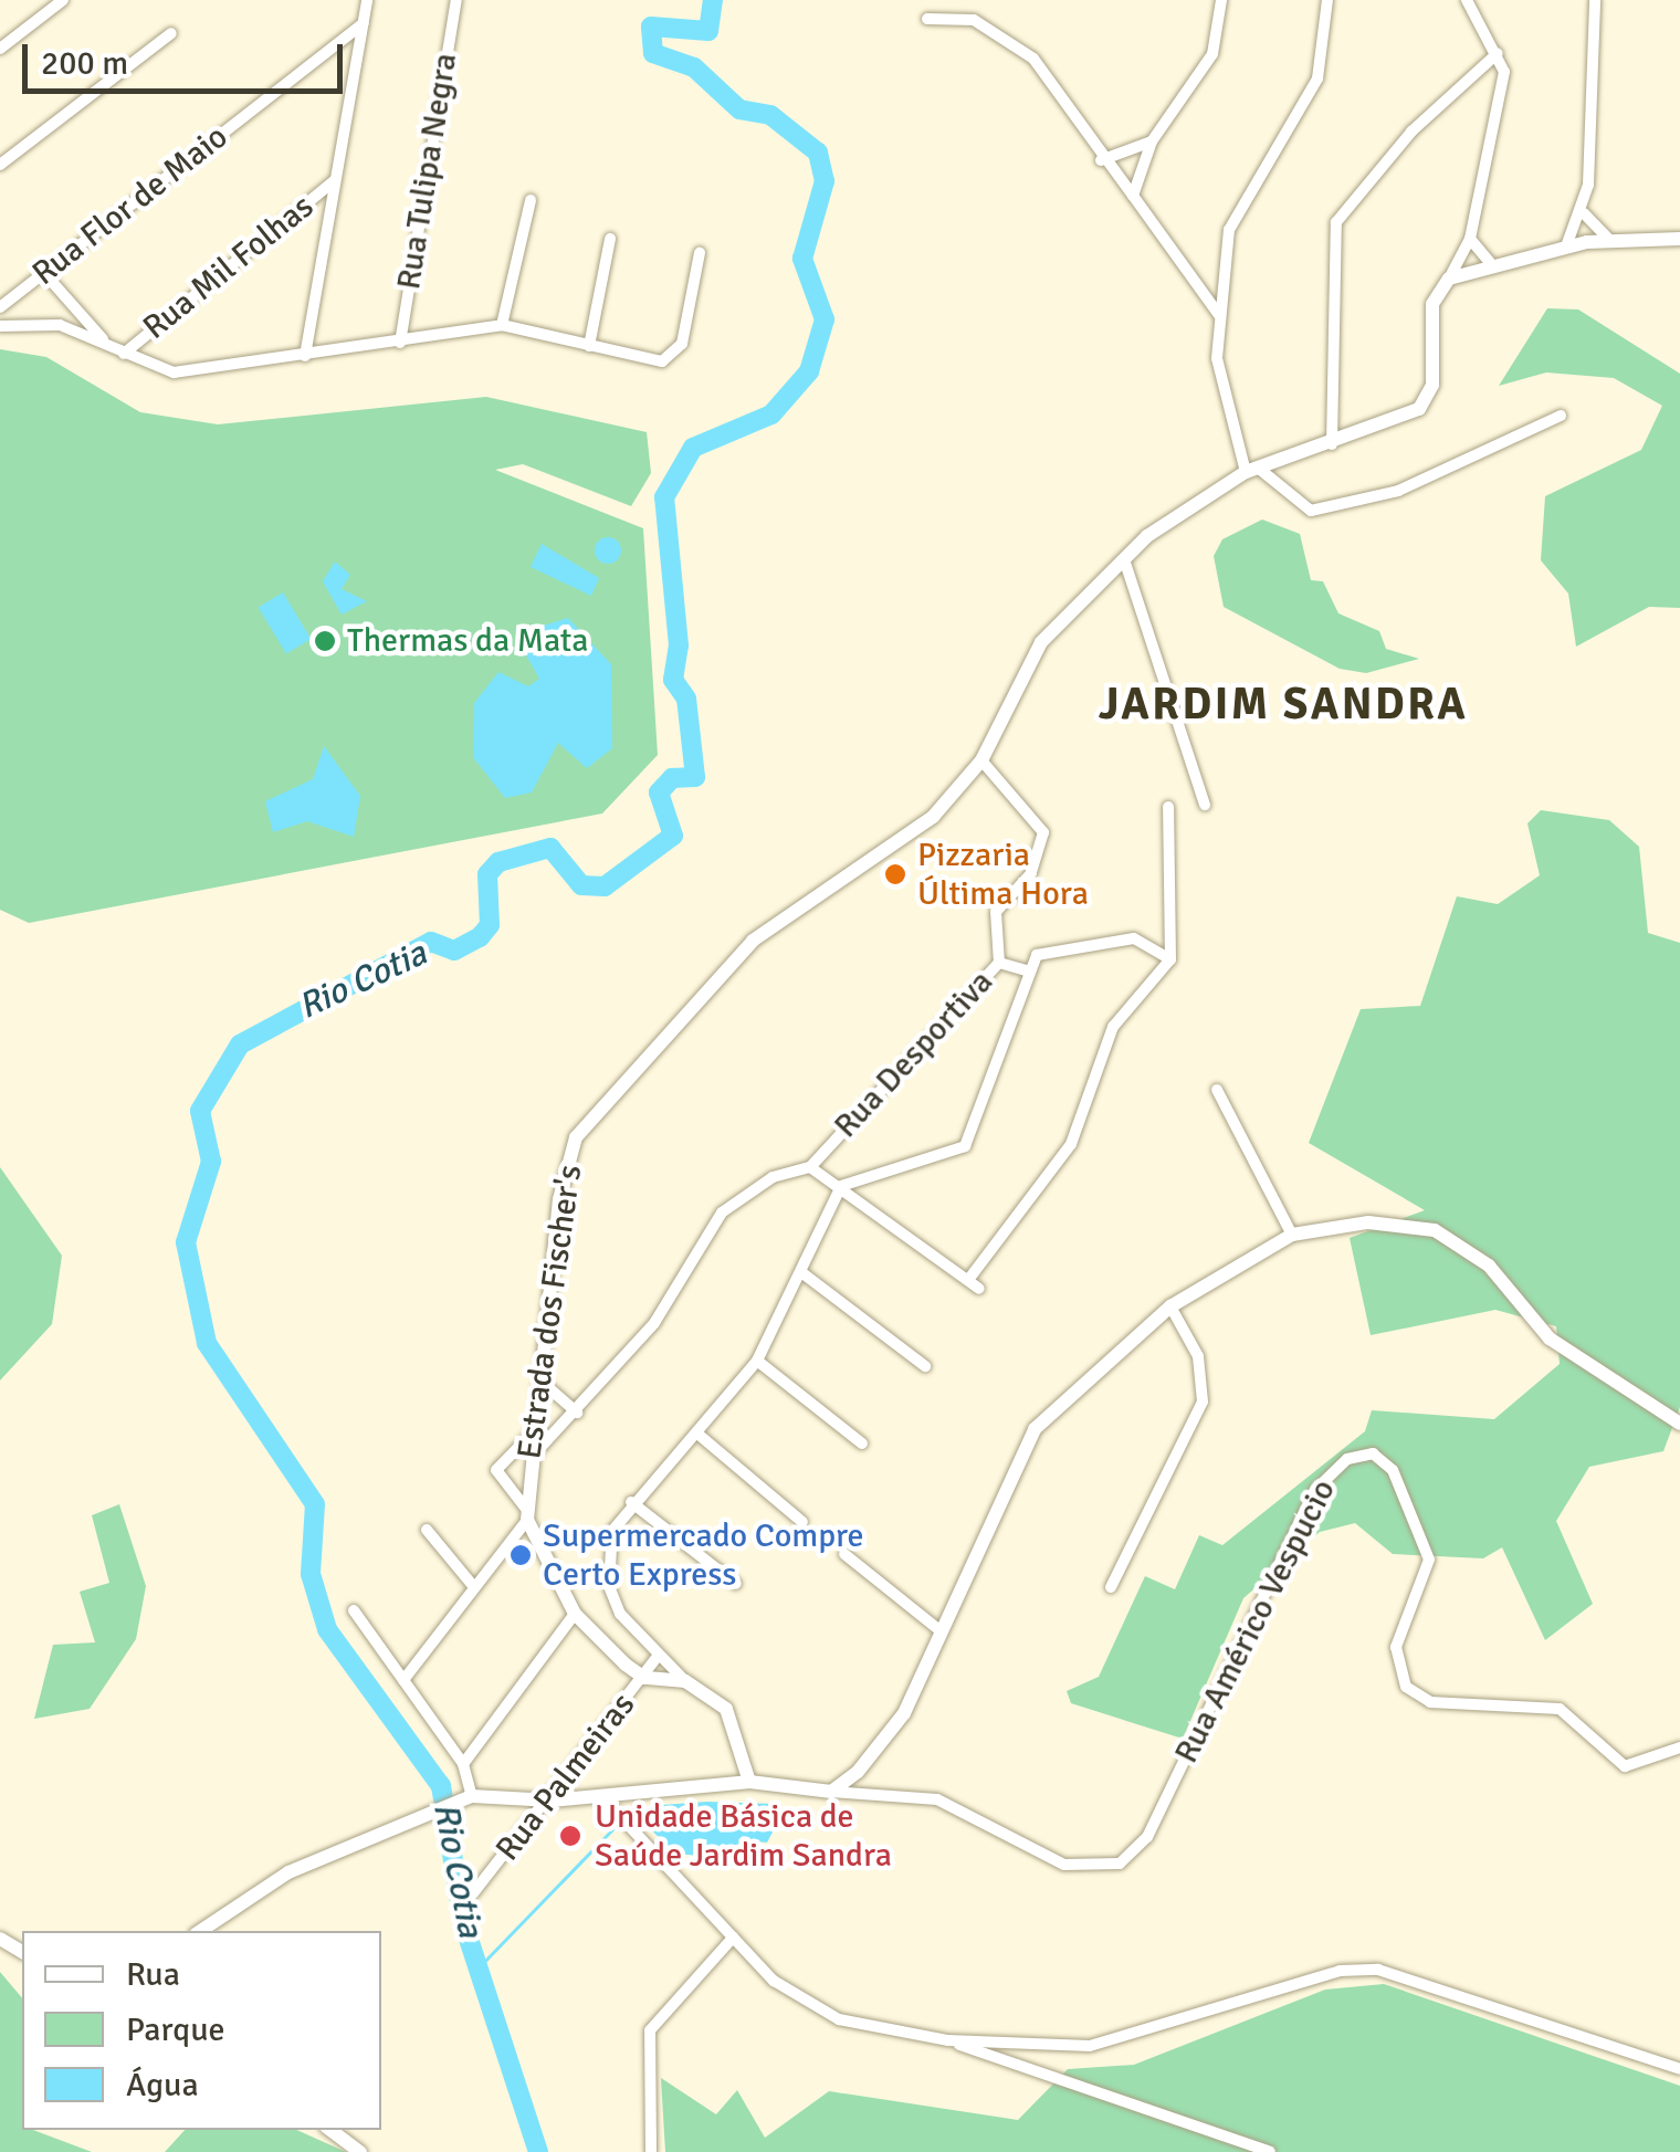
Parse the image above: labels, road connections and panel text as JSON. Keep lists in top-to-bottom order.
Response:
{
  "streets": {
    "street": [
      "Rua Tulipa Negra",
      "Rua Flor de Maio",
      "Rua Mil Folhas",
      "Rua Desportiva",
      "Estrada dos Fischer's",
      "Rua Américo Vespucio",
      "Rua Palmeiras"
    ]
  },
  "districts": ["JARDIM SANDRA"],
  "water": ["Rio Cotia"],
  "places": [
    "Thermas da Mata",
    "Pizzaria Última Hora",
    "Supermercado Compre Certo Express",
    "Unidade Básica de Saúde Jardim Sandra"
  ],
  "legend": ["Rua", "Parque", "Água"],
  "scale_bar": "200 m"
}
